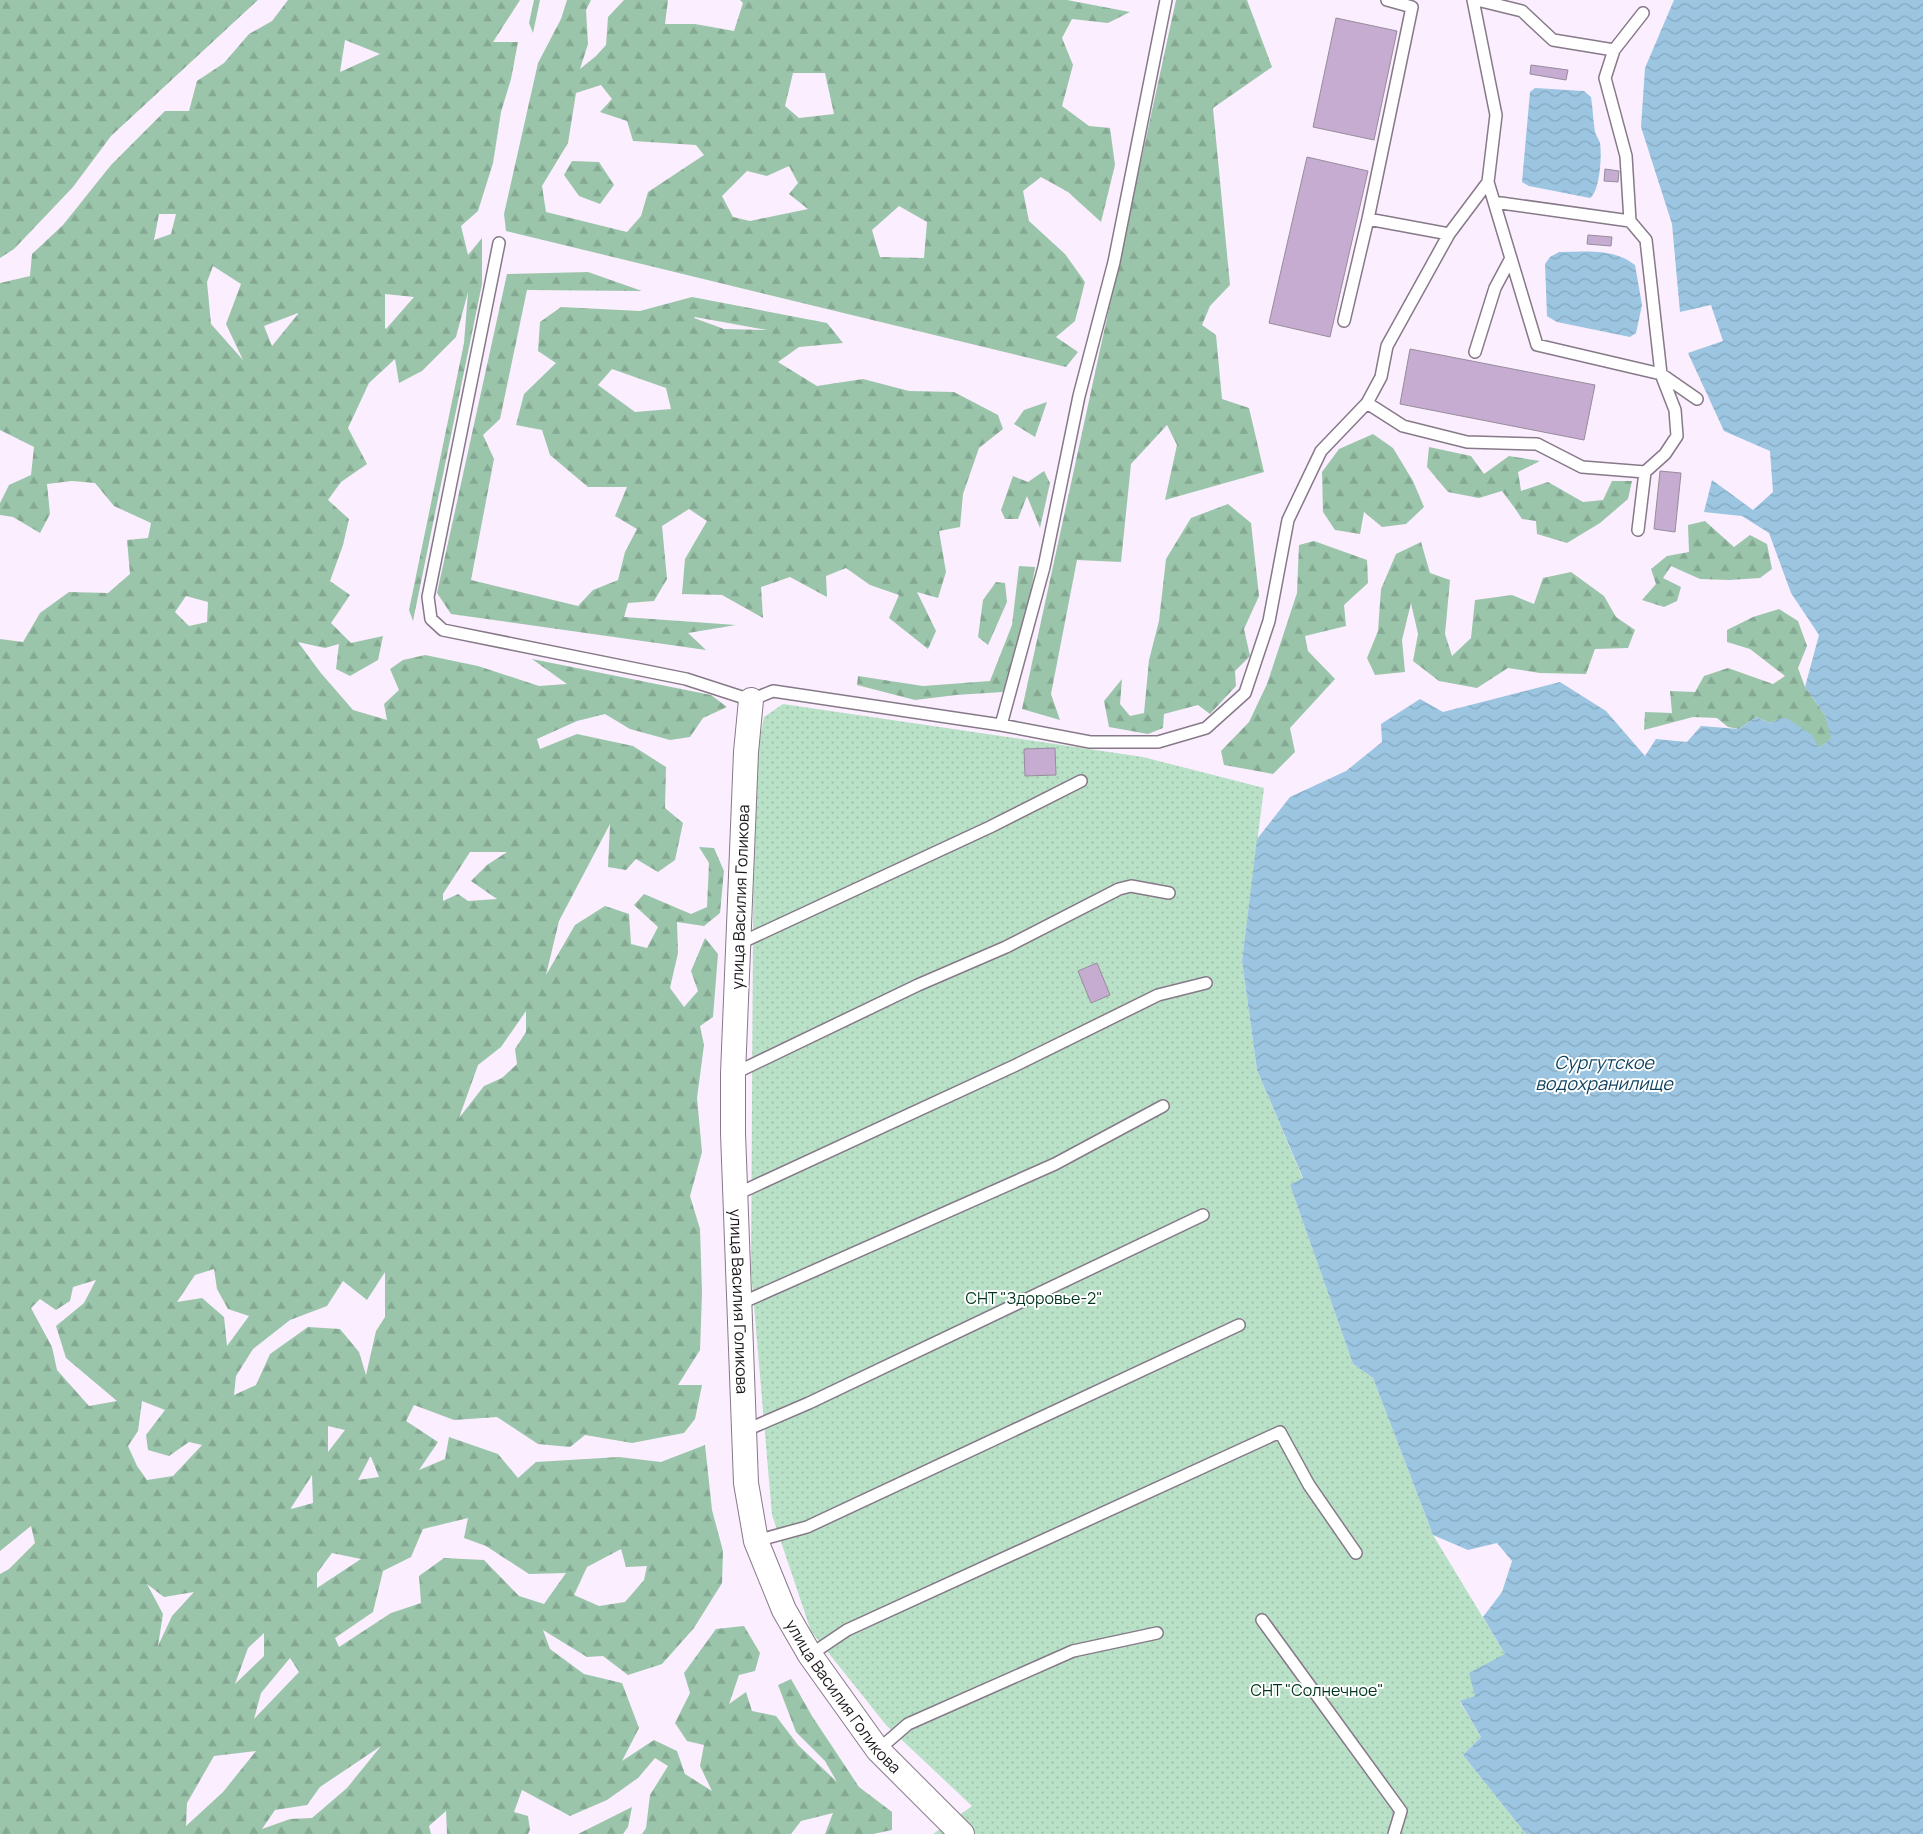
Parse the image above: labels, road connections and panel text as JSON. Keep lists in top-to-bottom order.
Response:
{
  "streets": {
    "street": ["улица Василия Голикова"]
  },
  "water": ["Сургутское водохранилище"],
  "parks": ["СНТ \"Здоровье-2\"", "СНТ \"Солнечное\""]
}
